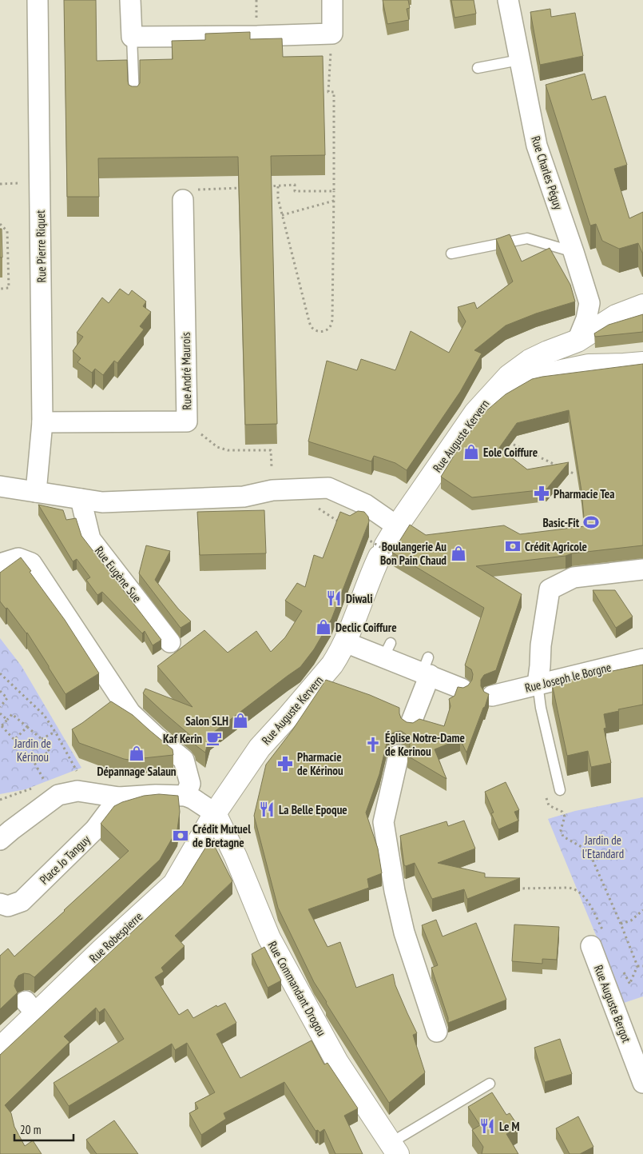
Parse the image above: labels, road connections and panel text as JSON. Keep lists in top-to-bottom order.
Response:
{
  "streets": {
    "street": [
      "Rue Charles Péguy",
      "Rue Pierre Riquet",
      "Rue André Maurois",
      "Rue Auguste Kervern",
      "Rue Eugène Sue",
      "Rue Joseph le Borgne",
      "Place Jo Tanguy",
      "Rue Robespierre",
      "Rue Commandant Drogou",
      "Rue Auguste Bergot"
    ]
  },
  "crossings": [
    ["Rue Charles Péguy", "Rue Auguste Kervern"],
    ["Rue Pierre Riquet", "Rue André Maurois"],
    ["Rue Auguste Kervern", "Rue Robespierre"],
    ["Rue Auguste Kervern", "Rue Commandant Drogou"],
    ["Rue Robespierre", "Rue Commandant Drogou"]
  ],
  "parks": ["Jardin de Kérinou", "Jardin de l'Etandard"],
  "places": {
    "shop": [
      "Eole Coiffure",
      "Boulangerie Au Bon Pain Chaud",
      "Declic Coiffure",
      "Salon SLH",
      "Dépannage Salaun"
    ],
    "pharmacy": ["Pharmacie Tea", "Pharmacie de Kérinou"],
    "sports": ["Basic-Fit"],
    "bank": ["Crédit Agricole", "Crédit Mutuel de Bretagne"],
    "restaurant": ["Diwali", "La Belle Epoque", "Le M"],
    "cafe": ["Kaf Kerin"],
    "church": ["Église Notre-Dame de Kerinou"]
  },
  "scale_bar": "20 m"
}
